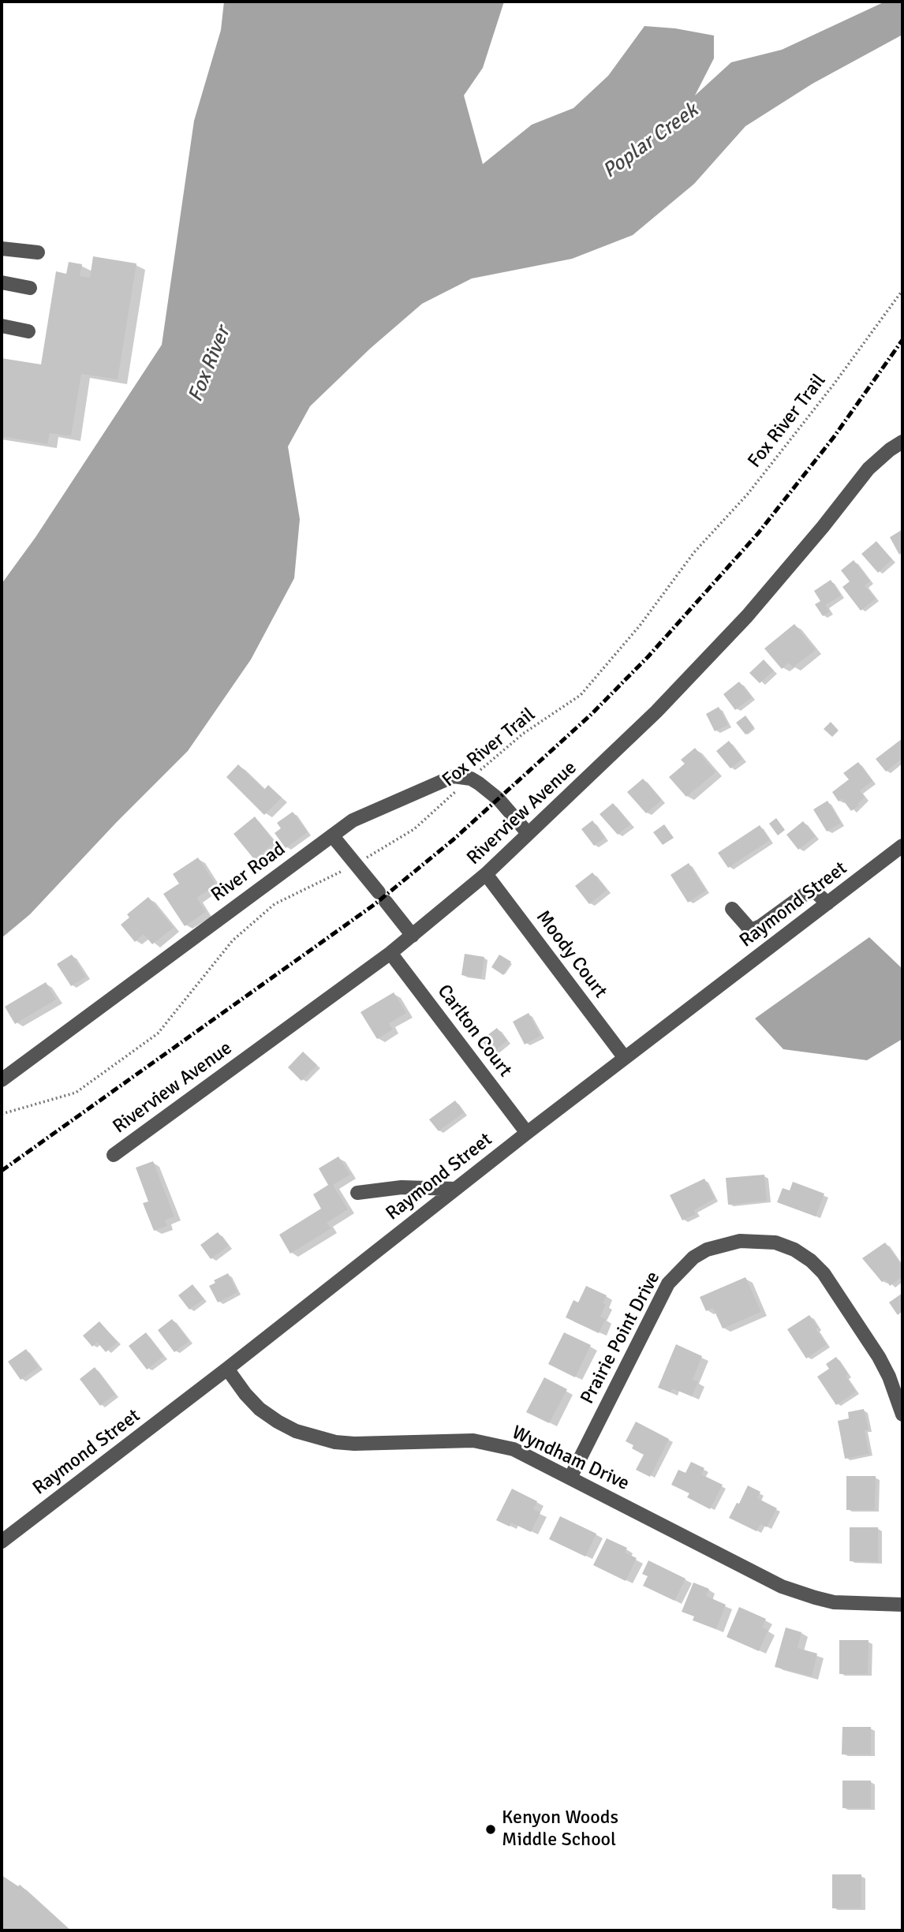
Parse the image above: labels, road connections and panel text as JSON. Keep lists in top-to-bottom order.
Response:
{
  "streets": {
    "street": [
      "Riverview Avenue",
      "River Road",
      "Raymond Street",
      "Moody Court",
      "Carlton Court",
      "Prairie Point Drive",
      "Wyndham Drive"
    ],
    "path": ["Fox River Trail"]
  },
  "crossings": [
    ["Fox River Trail", "River Road"],
    ["Riverview Avenue", "Moody Court"],
    ["Riverview Avenue", "Carlton Court"],
    ["Raymond Street", "Moody Court"],
    ["Raymond Street", "Carlton Court"],
    ["Raymond Street", "Wyndham Drive"],
    ["Prairie Point Drive", "Wyndham Drive"]
  ],
  "water": ["Poplar Creek", "Fox River"],
  "places": ["Kenyon Woods Middle School"]
}
